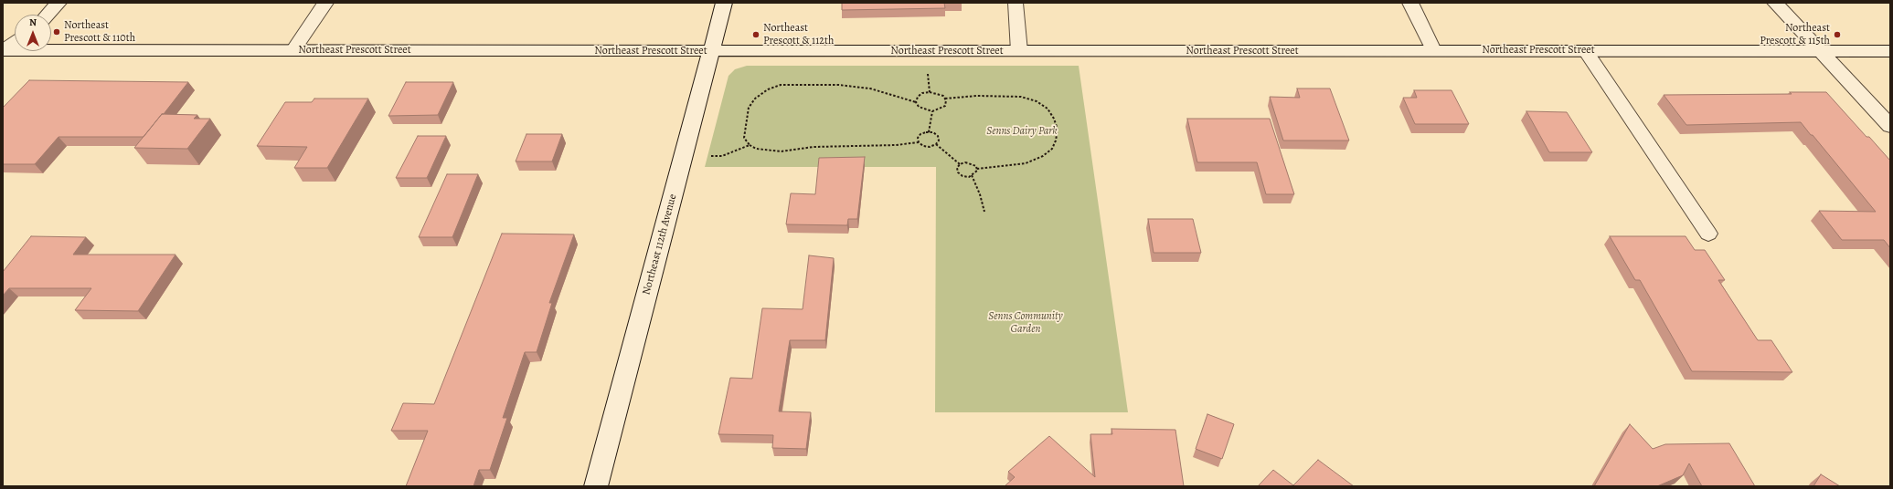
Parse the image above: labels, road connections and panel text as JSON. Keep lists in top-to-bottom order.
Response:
{
  "streets": {
    "street": ["Northeast Prescott Street", "Northeast 112th Avenue"]
  },
  "crossings": [
    ["Northeast Prescott Street", "Northeast 112th Avenue"]
  ],
  "parks": ["Senns Dairy Park", "Senns Community Garden"],
  "places": ["Northeast Prescott & 110th", "Northeast Prescott & 112th", "Northeast Prescott & 115th"],
  "north": "top"
}
